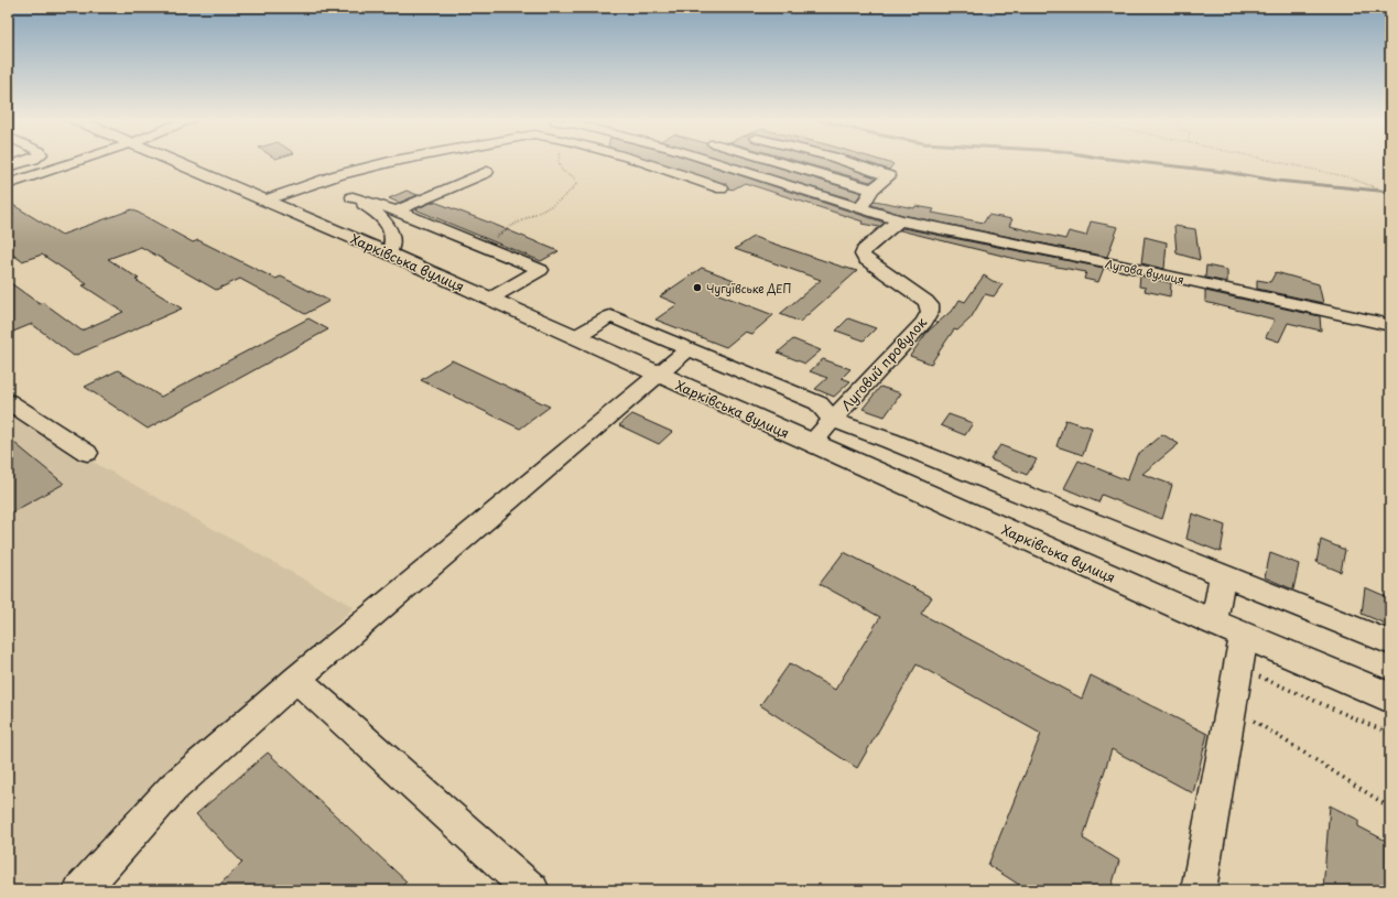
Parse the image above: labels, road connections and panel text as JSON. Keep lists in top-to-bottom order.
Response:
{
  "streets": {
    "highway": ["Харківська вулиця"],
    "street": ["Лугова вулиця", "Луговий провулок"]
  },
  "crossings": [
    ["Харківська вулиця", "Луговий провулок"],
    ["Лугова вулиця", "Луговий провулок"]
  ],
  "places": ["Чугуївське ДЕП"]
}
